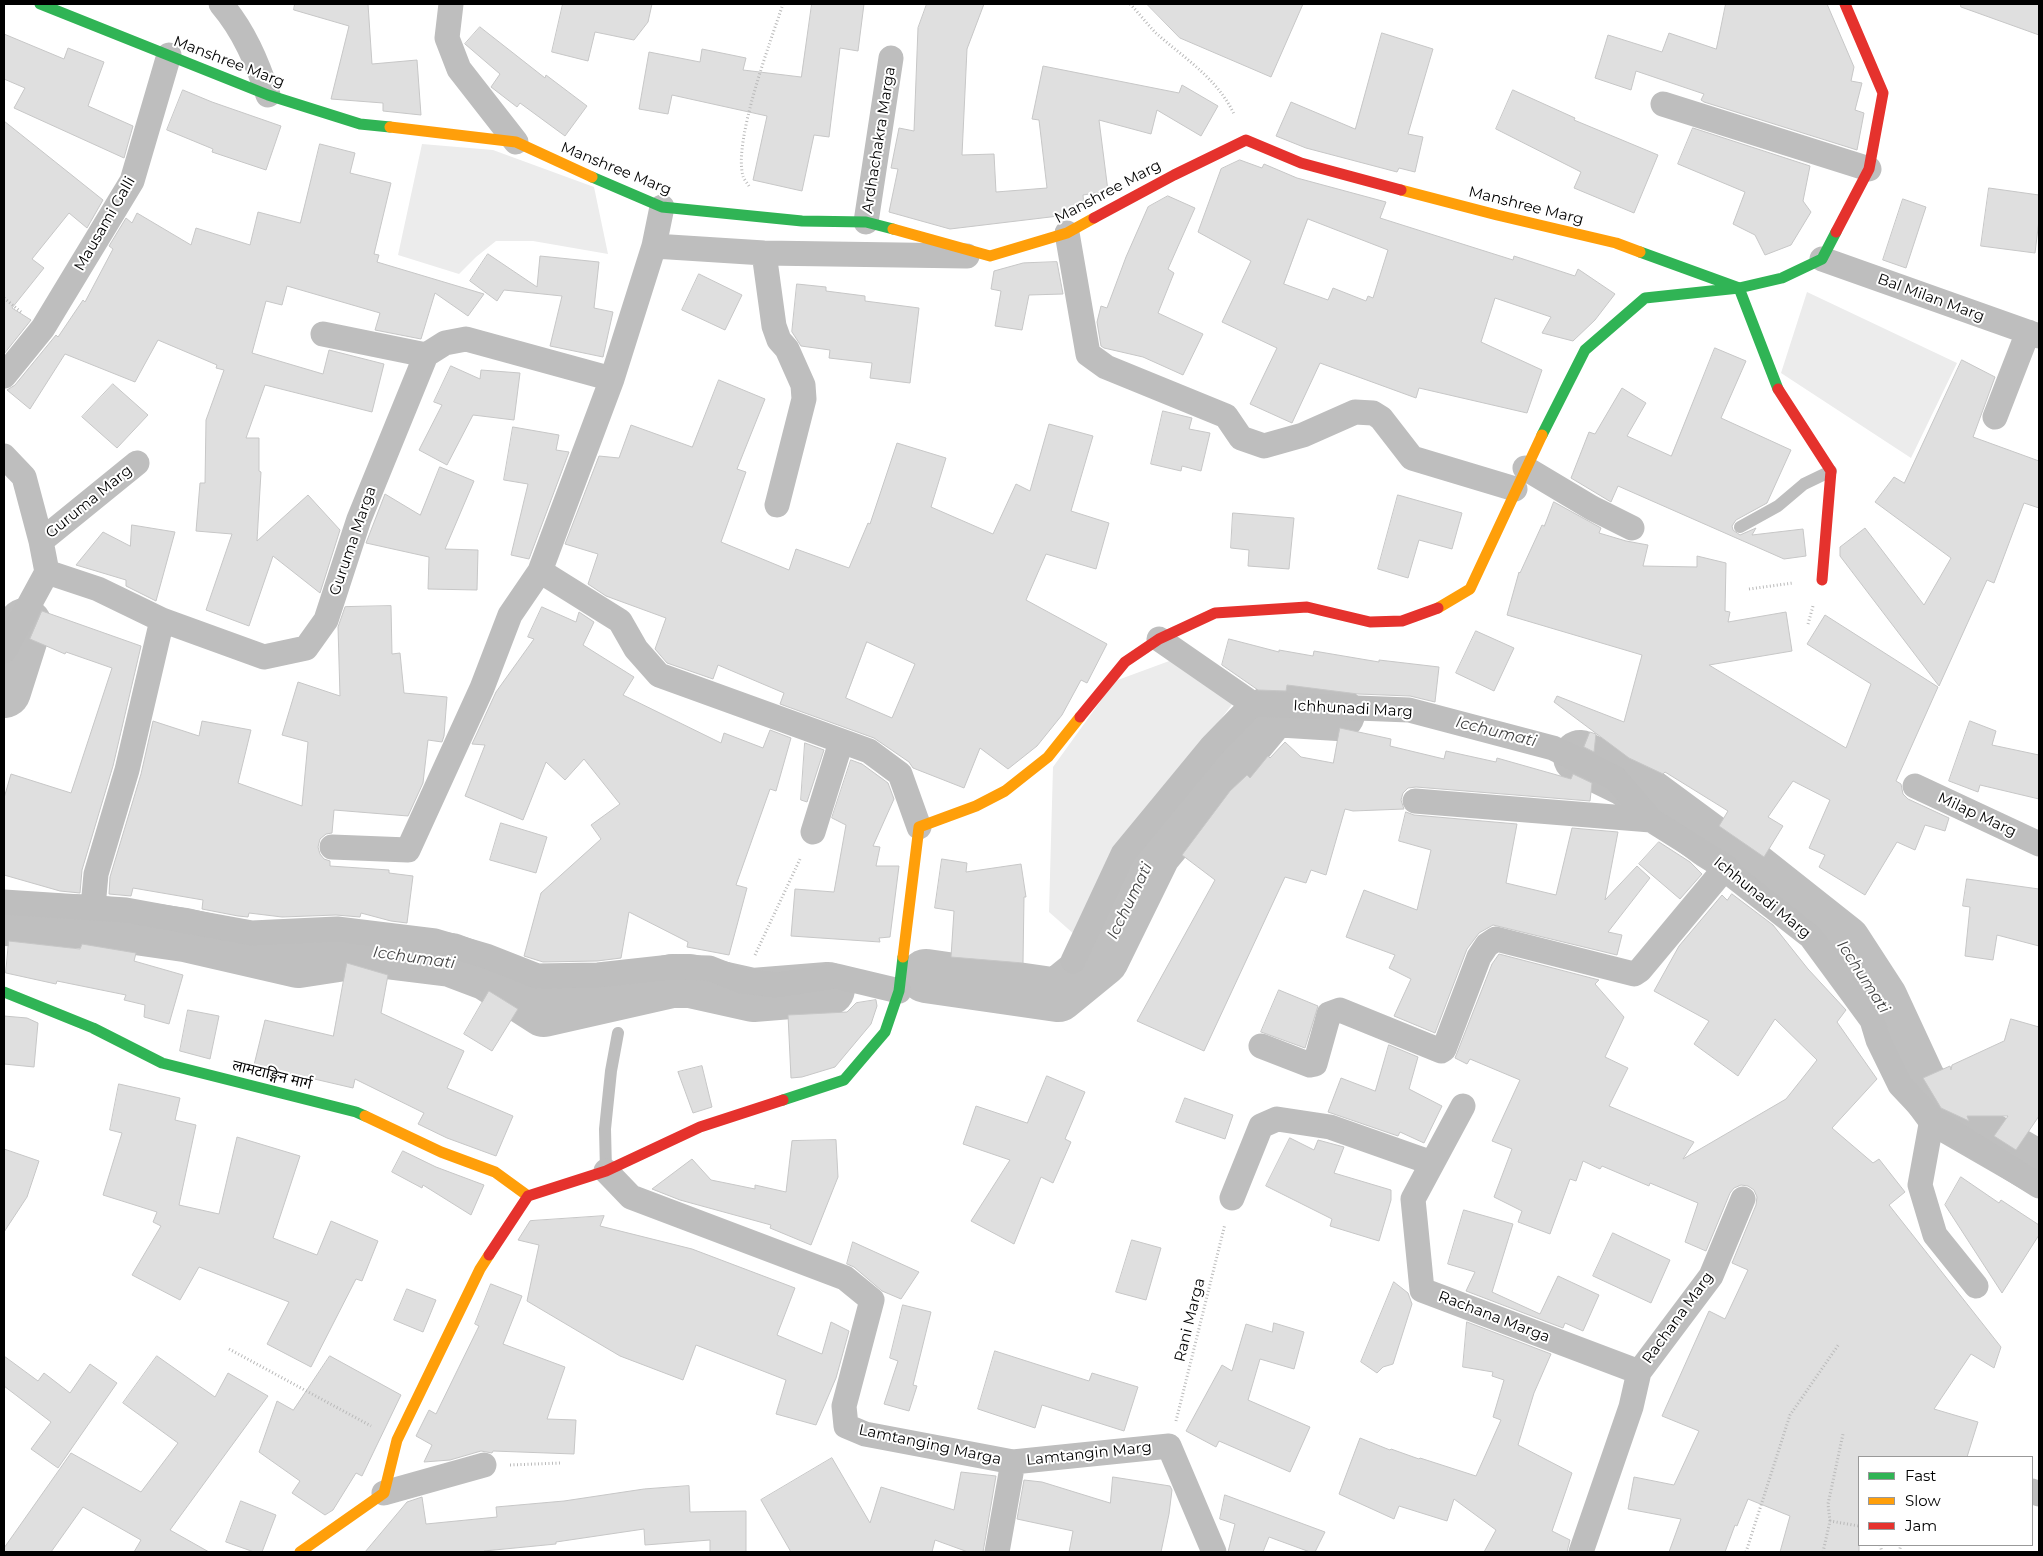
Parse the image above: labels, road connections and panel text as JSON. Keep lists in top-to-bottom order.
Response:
{
  "streets": {
    "street": [
      "Manshree Marg",
      "Ardhachakra Marga",
      "Mausami Galli",
      "Bal Milan Marg",
      "Guruma Marg",
      "Guruma Marga",
      "Ichhunadi Marg",
      "Milap Marg",
      "लामटाङ्गिन मार्ग",
      "Rachana Marga",
      "Rachana Marg",
      "Lamtanging Marga",
      "Lamtangin Marg"
    ],
    "path": ["Rani Marga"]
  },
  "crossings": [
    ["Manshree Marg", "Ardhachakra Marga"],
    ["Manshree Marg", "Mausami Galli"],
    ["Guruma Marg", "Guruma Marga"],
    ["Rachana Marga", "Rachana Marg"],
    ["Rani Marga", "Lamtangin Marg"],
    ["Lamtanging Marga", "Lamtangin Marg"]
  ],
  "water": ["Icchumati"],
  "legend": ["Fast", "Slow", "Jam"]
}
